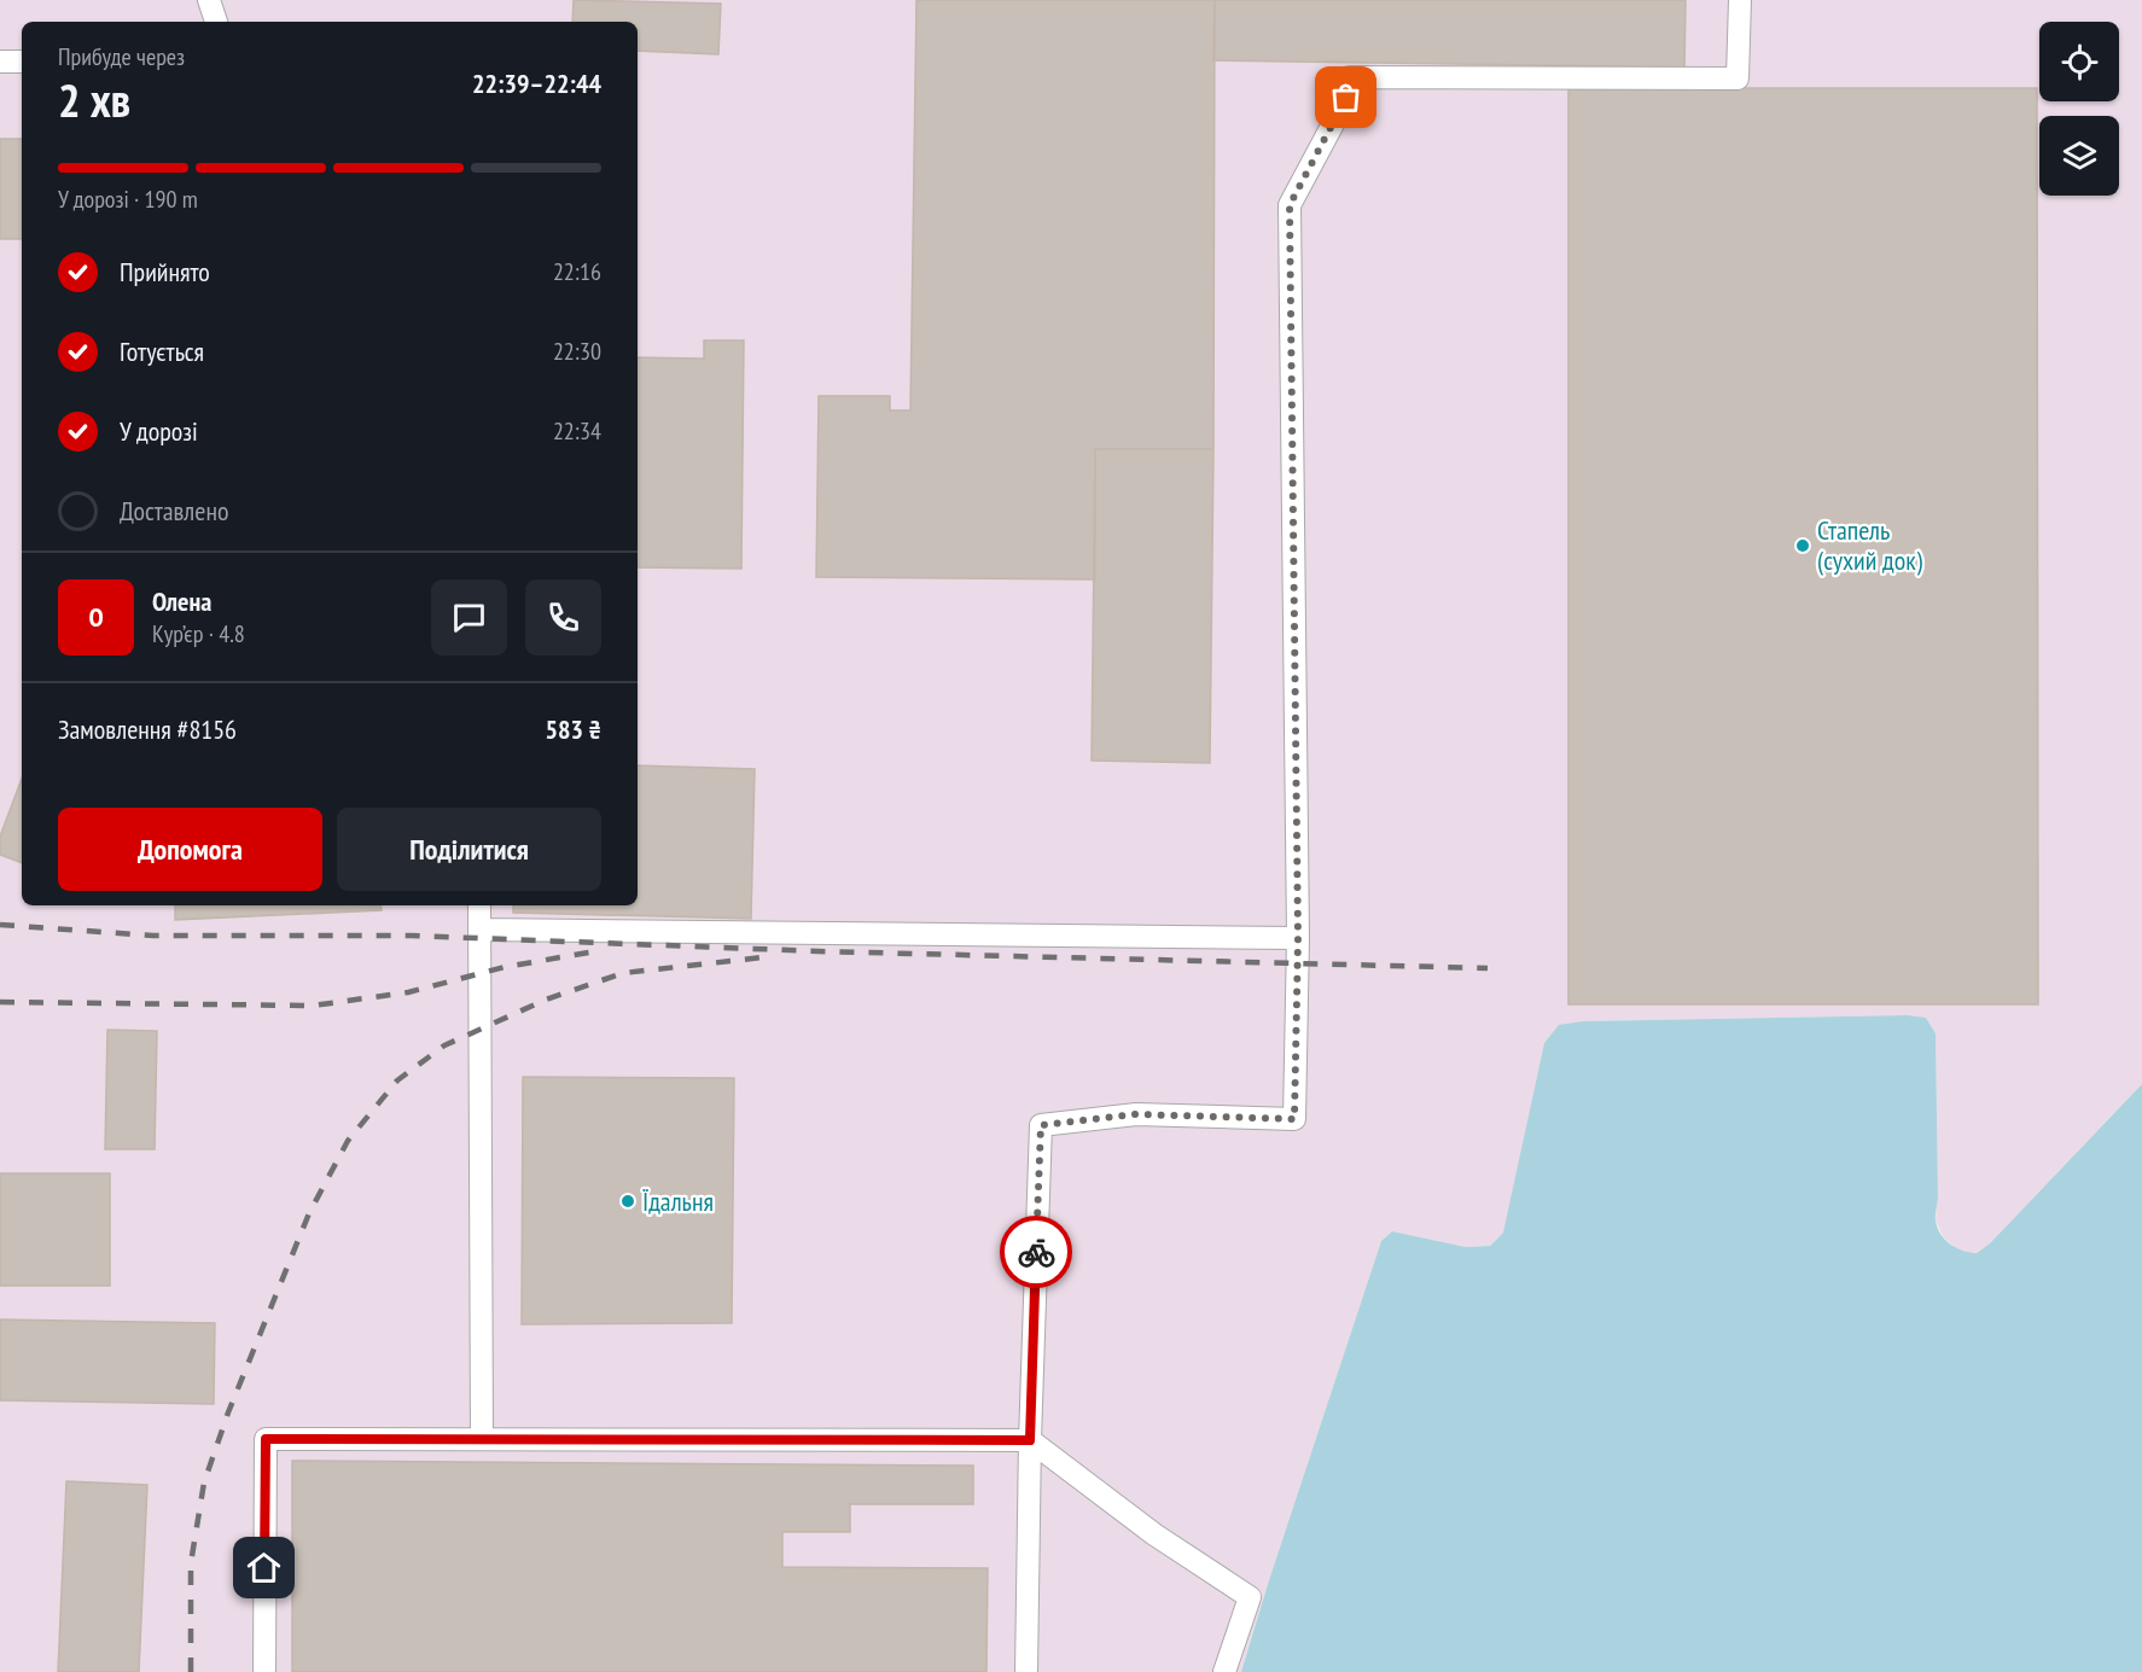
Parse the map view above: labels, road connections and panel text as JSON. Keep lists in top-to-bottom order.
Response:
{
  "places": ["Стапель (сухий док)", "Їдальня"],
  "page": {
    "heading": ["2 хв", "Прибуде через", "22:39–22:44"],
    "panel": [
      "Олена",
      "Кур’єр · 4.8",
      "Замовлення #8156",
      "583 ₴"
    ],
    "bar": "У дорозі · 190 m",
    "list": [
      ["Прийнято", "22:16"],
      ["Готується", "22:30"],
      ["У дорозі", "22:34"],
      "Доставлено"
    ],
    "round": "О",
    "buttons": ["Допомога", "Поділитися"]
  }
}
